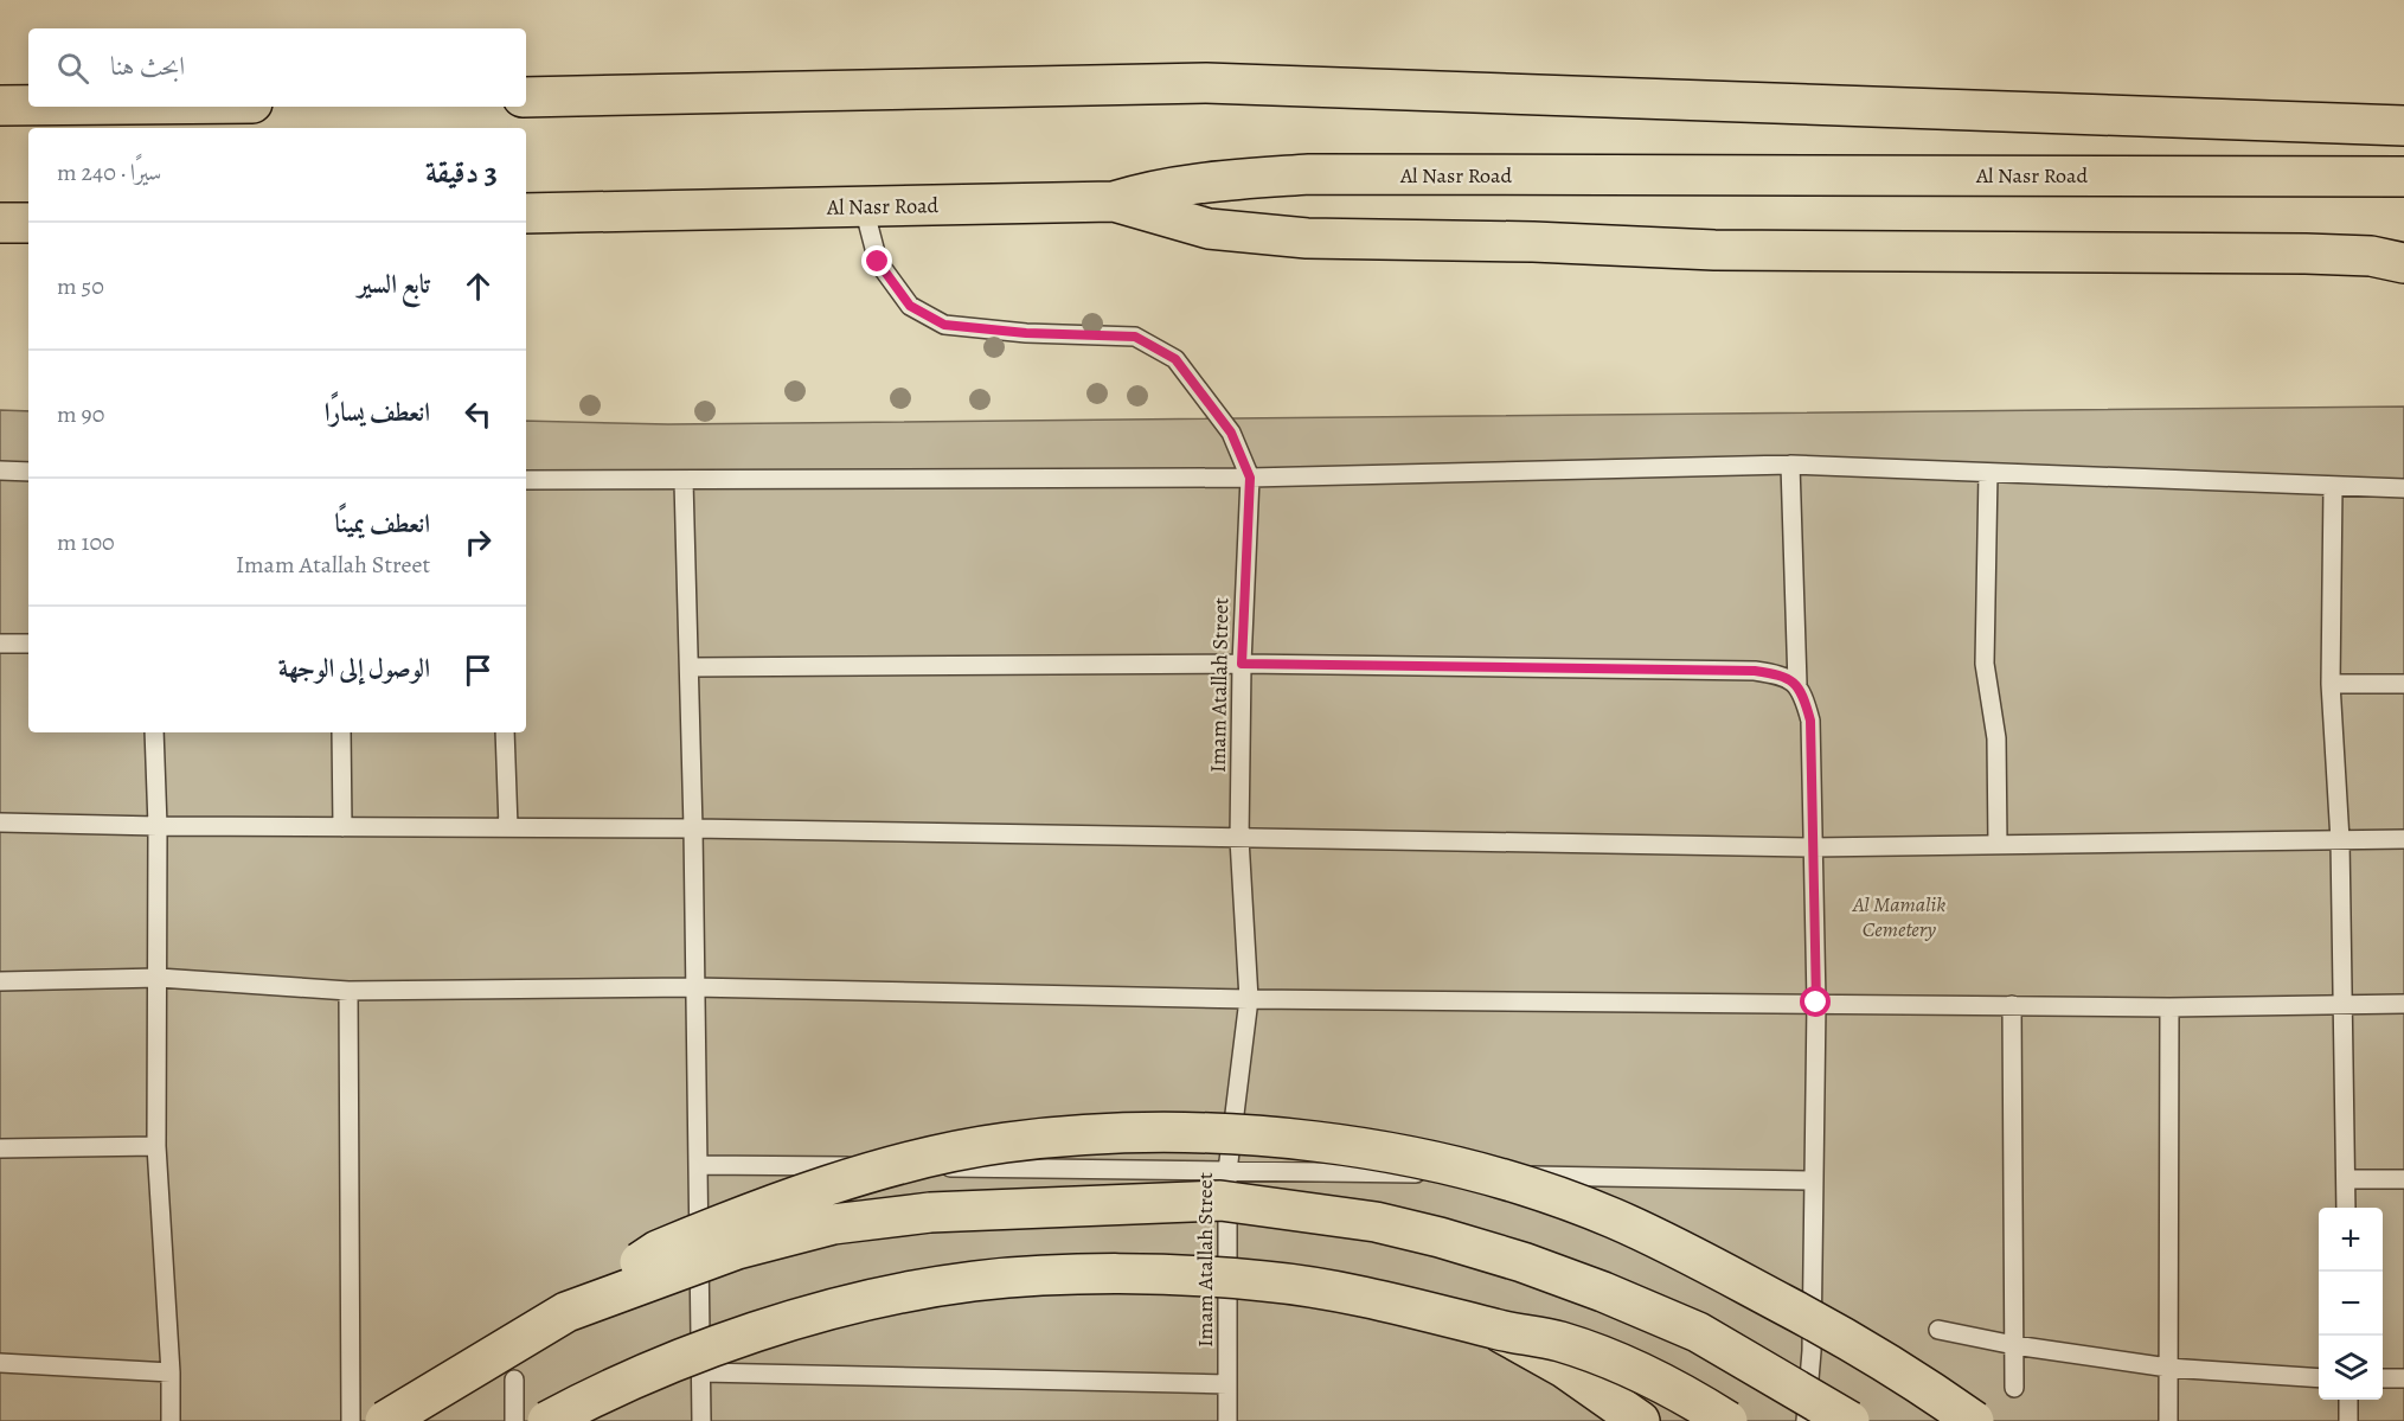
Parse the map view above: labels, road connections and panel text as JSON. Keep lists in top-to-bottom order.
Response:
{
  "streets": {
    "highway": ["Al Nasr Road"],
    "lane": ["Imam Atallah Street"]
  },
  "crossings": [
    ["Al Nasr Road", "Imam Atallah Street"]
  ],
  "parks": ["Al Mamalik Cemetery"],
  "page": {
    "search": "ابحث هنا",
    "heading": ["3 دقيقة", "سيرًا · 240 m"],
    "list": [
      ["تابع السير", "50 m"],
      ["انعطف يسارًا", "90 m"],
      ["انعطف يمينًا", "Imam Atallah Street", "100 m"],
      "الوصول إلى الوجهة"
    ],
    "map_buttons": ["+", "−"]
  }
}
